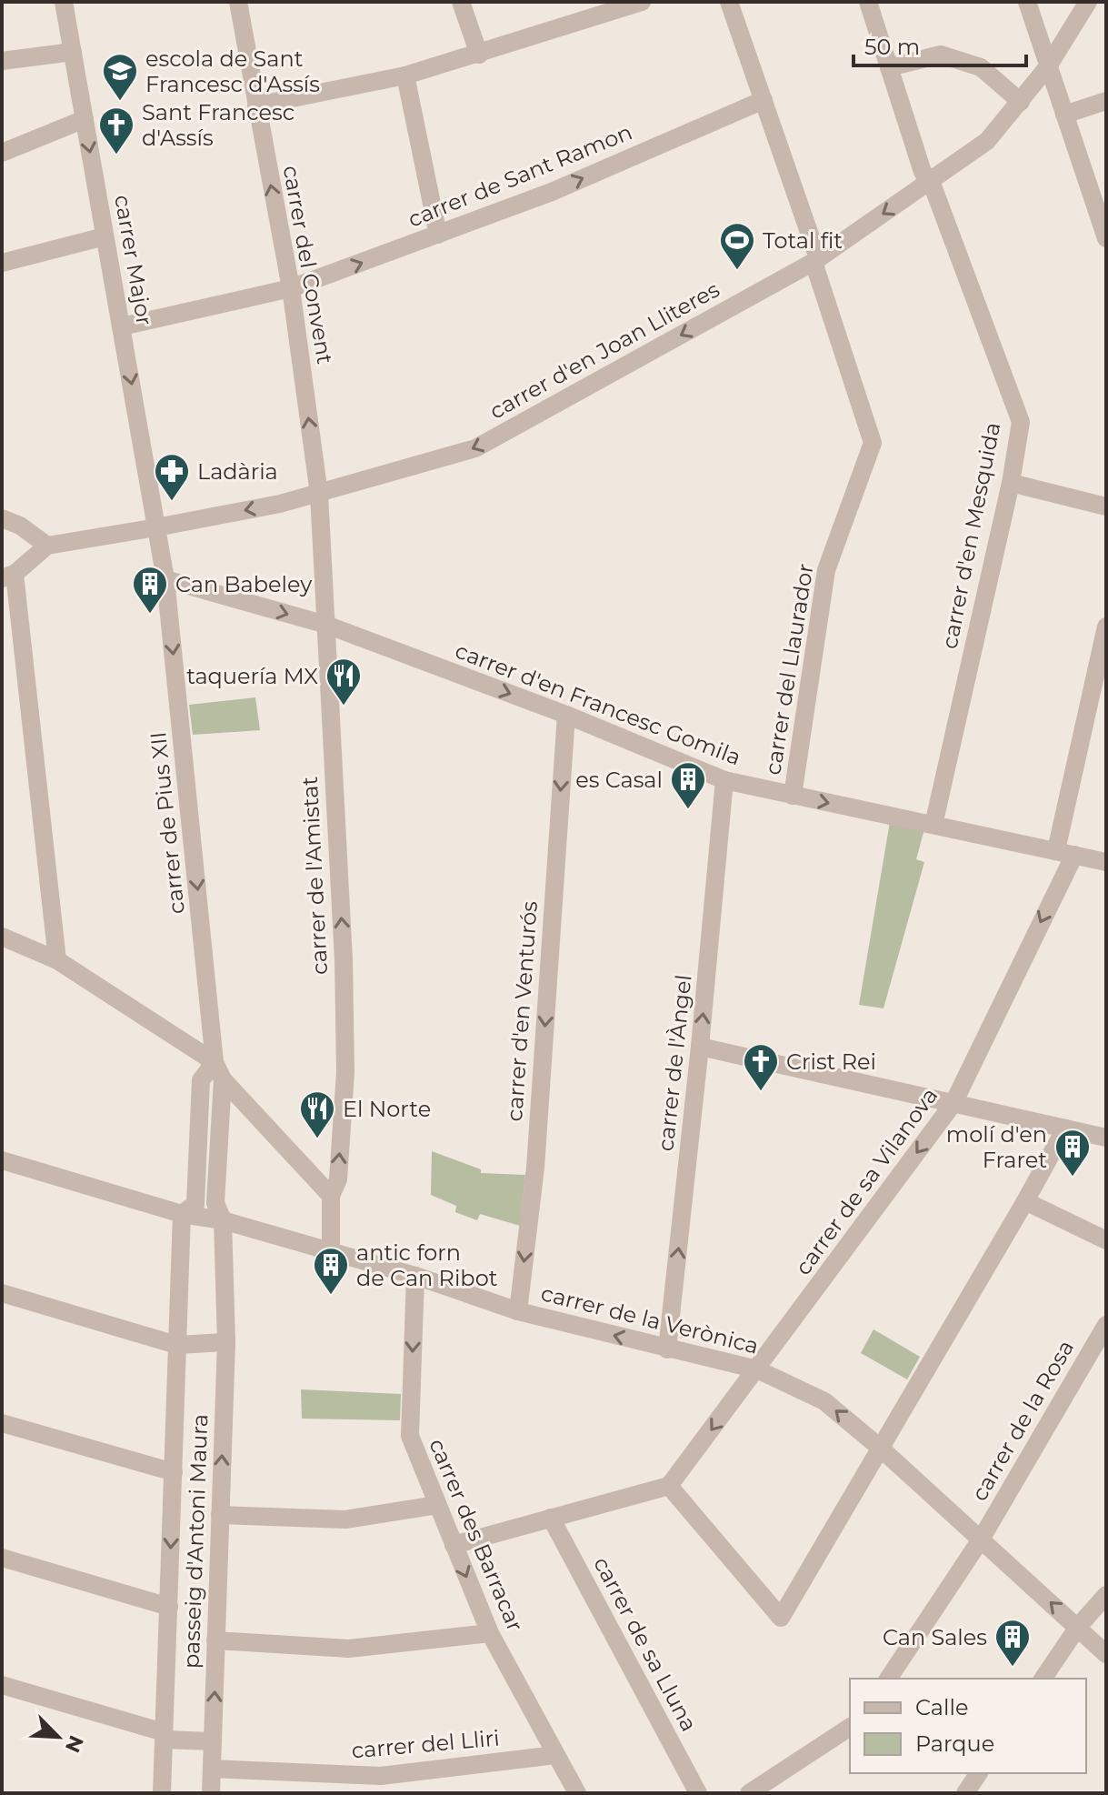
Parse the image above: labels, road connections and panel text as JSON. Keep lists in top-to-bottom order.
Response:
{
  "streets": {
    "street": [
      "carrer de Sant Ramon",
      "carrer Major",
      "carrer del Convent",
      "carrer d'en Joan Lliteres",
      "carrer d'en Mesquida",
      "carrer del Llaurador",
      "carrer d'en Francesc Gomila",
      "carrer de Pius XII",
      "carrer de l'Amistat",
      "carrer d'en Venturós",
      "carrer de l'Àngel",
      "carrer de sa Vilanova",
      "carrer de la Verònica",
      "carrer de la Rosa",
      "carrer des Barracar",
      "passeig d'Antoni Maura",
      "carrer de sa Lluna",
      "carrer del Lliri"
    ]
  },
  "crossings": [
    ["carrer de Sant Ramon", "carrer Major"],
    ["carrer de Sant Ramon", "carrer del Convent"],
    ["carrer de Sant Ramon", "carrer del Llaurador"],
    ["carrer Major", "carrer d'en Joan Lliteres"],
    ["carrer Major", "carrer d'en Francesc Gomila"],
    ["carrer Major", "carrer de Pius XII"],
    ["carrer del Convent", "carrer d'en Joan Lliteres"],
    ["carrer del Convent", "carrer de l'Amistat"],
    ["carrer d'en Joan Lliteres", "carrer d'en Mesquida"],
    ["carrer d'en Joan Lliteres", "carrer del Llaurador"],
    ["carrer d'en Joan Lliteres", "carrer de l'Amistat"],
    ["carrer d'en Mesquida", "carrer d'en Francesc Gomila"],
    ["carrer del Llaurador", "carrer d'en Francesc Gomila"],
    ["carrer d'en Francesc Gomila", "carrer de Pius XII"],
    ["carrer d'en Francesc Gomila", "carrer de l'Amistat"],
    ["carrer d'en Francesc Gomila", "carrer d'en Venturós"],
    ["carrer d'en Francesc Gomila", "carrer de l'Àngel"],
    ["carrer d'en Francesc Gomila", "carrer de sa Vilanova"],
    ["carrer de l'Amistat", "carrer de la Verònica"],
    ["carrer d'en Venturós", "carrer de la Verònica"],
    ["carrer de l'Àngel", "carrer de la Verònica"],
    ["carrer de sa Vilanova", "carrer de la Verònica"],
    ["carrer de la Verònica", "carrer de la Rosa"],
    ["carrer de la Verònica", "carrer des Barracar"],
    ["carrer de la Verònica", "passeig d'Antoni Maura"],
    ["carrer des Barracar", "carrer del Lliri"],
    ["passeig d'Antoni Maura", "carrer del Lliri"]
  ],
  "one_way": [
    "carrer Major",
    "carrer d'en Joan Lliteres",
    "carrer d'en Francesc Gomila",
    "carrer de l'Amistat",
    "carrer d'en Venturós",
    "carrer de l'Àngel",
    "carrer des Barracar"
  ],
  "places": {
    "school or university": ["escola de Sant Francesc d'Assís"],
    "church": ["Sant Francesc d'Assís", "Crist Rei"],
    "sports": ["Total fit"],
    "pharmacy": ["Ladària"],
    "building": [
      "Can Babeley",
      "es Casal",
      "molí d'en Fraret",
      "antic forn de Can Ribot",
      "Can Sales"
    ],
    "restaurant": ["taquería MX", "El Norte"]
  },
  "legend": ["Calle", "Parque"],
  "scale_bar": "50 m",
  "north": "bottom right"
}
